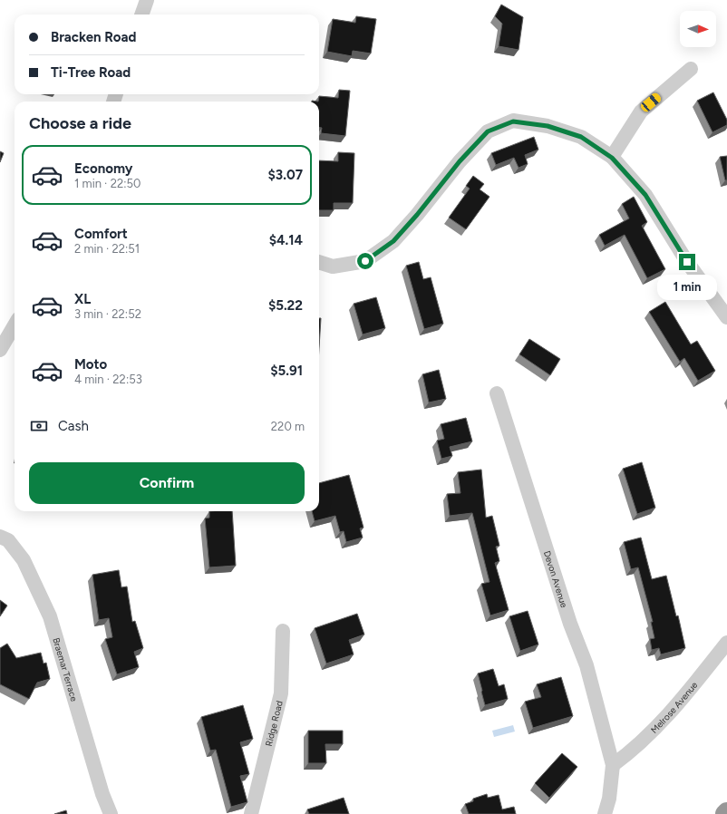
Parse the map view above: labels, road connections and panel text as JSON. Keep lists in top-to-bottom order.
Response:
{
  "streets": {
    "street": [
      "Devon Avenue",
      "Braemar Terrace",
      "Melrose Avenue",
      "Ridge Road"
    ]
  },
  "crossings": [
    ["Devon Avenue", "Melrose Avenue"]
  ],
  "north": "right",
  "page": {
    "banner": ["Bracken Road", "Ti-Tree Road"],
    "heading": "Choose a ride",
    "list": [
      {
        "name": "Economy",
        "note": "1 min · 22:50",
        "value": "$3.07"
      },
      {
        "name": "Comfort",
        "note": "2 min · 22:51",
        "value": "$4.14"
      },
      {
        "name": "XL",
        "note": "3 min · 22:52",
        "value": "$5.22"
      },
      {
        "name": "Moto",
        "note": "4 min · 22:53",
        "value": "$5.91"
      }
    ],
    "bubble": "1 min",
    "pay": ["Cash", "220 m"],
    "buttons": "Confirm"
  }
}
